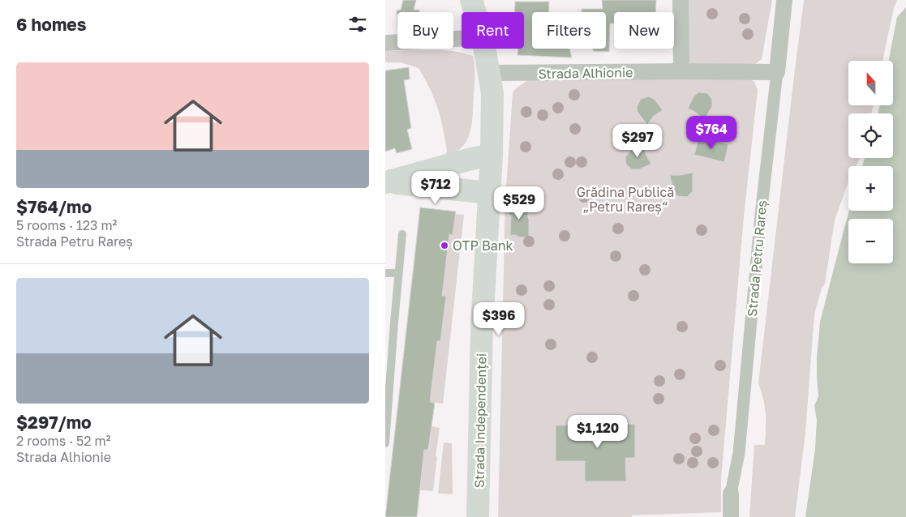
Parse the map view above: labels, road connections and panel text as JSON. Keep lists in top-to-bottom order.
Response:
{
  "streets": {
    "main road": ["Strada Independenței"],
    "street": ["Strada Alhionie", "Strada Petru Rareș"]
  },
  "crossings": [
    ["Strada Alhionie", "Strada Petru Rareș"]
  ],
  "parks": ["Grădina Publică „Petru Rareș“"],
  "places": ["OTP Bank"],
  "north": "top",
  "page": {
    "heading": "6 homes",
    "chip": [
      "Buy",
      "Rent",
      "Filters",
      "New"
    ],
    "list": [
      {
        "name": "$764/mo",
        "note": "5 rooms · 123 m² · Strada Petru Rareș"
      },
      {
        "name": "$297/mo",
        "note": "2 rooms · 52 m² · Strada Alhionie"
      }
    ],
    "map_buttons": ["+", "−"],
    "price": [
      "$764",
      "$297",
      "$712",
      "$529",
      "$396",
      "$1,120"
    ]
  }
}
